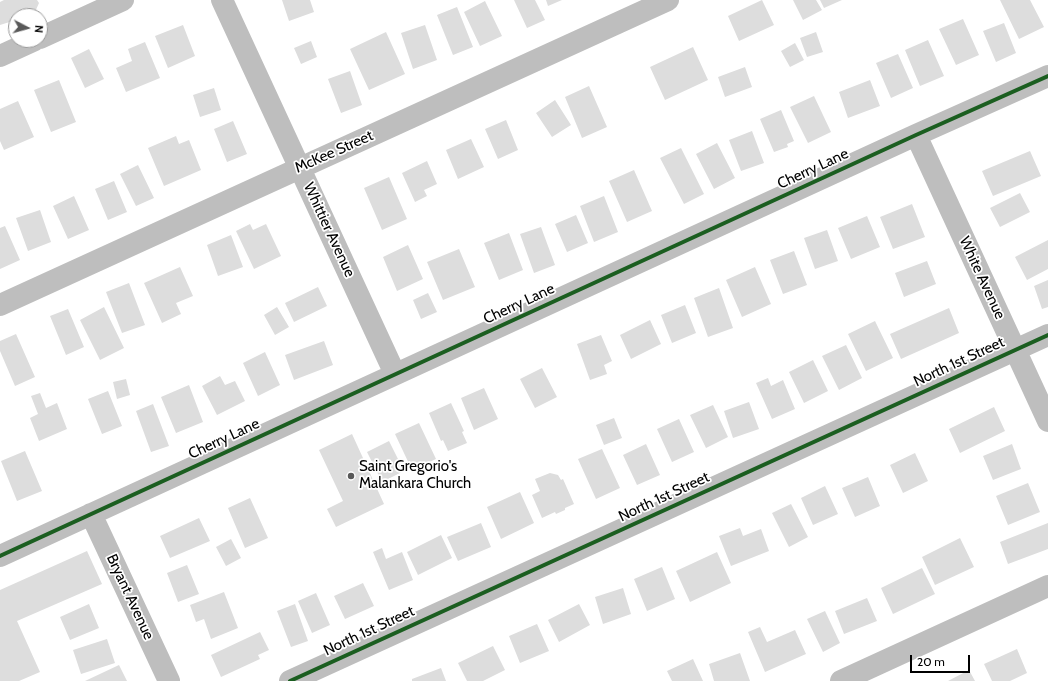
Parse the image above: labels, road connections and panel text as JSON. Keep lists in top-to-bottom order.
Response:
{
  "streets": {
    "street": [
      "McKee Street",
      "Cherry Lane",
      "Whittier Avenue",
      "White Avenue",
      "North 1st Street",
      "Bryant Avenue"
    ]
  },
  "crossings": [
    ["McKee Street", "Whittier Avenue"],
    ["Cherry Lane", "Whittier Avenue"],
    ["Cherry Lane", "White Avenue"],
    ["Cherry Lane", "Bryant Avenue"],
    ["White Avenue", "North 1st Street"]
  ],
  "places": ["Saint Gregorio's Malankara Church"],
  "scale_bar": "20 m",
  "north": "right"
}
